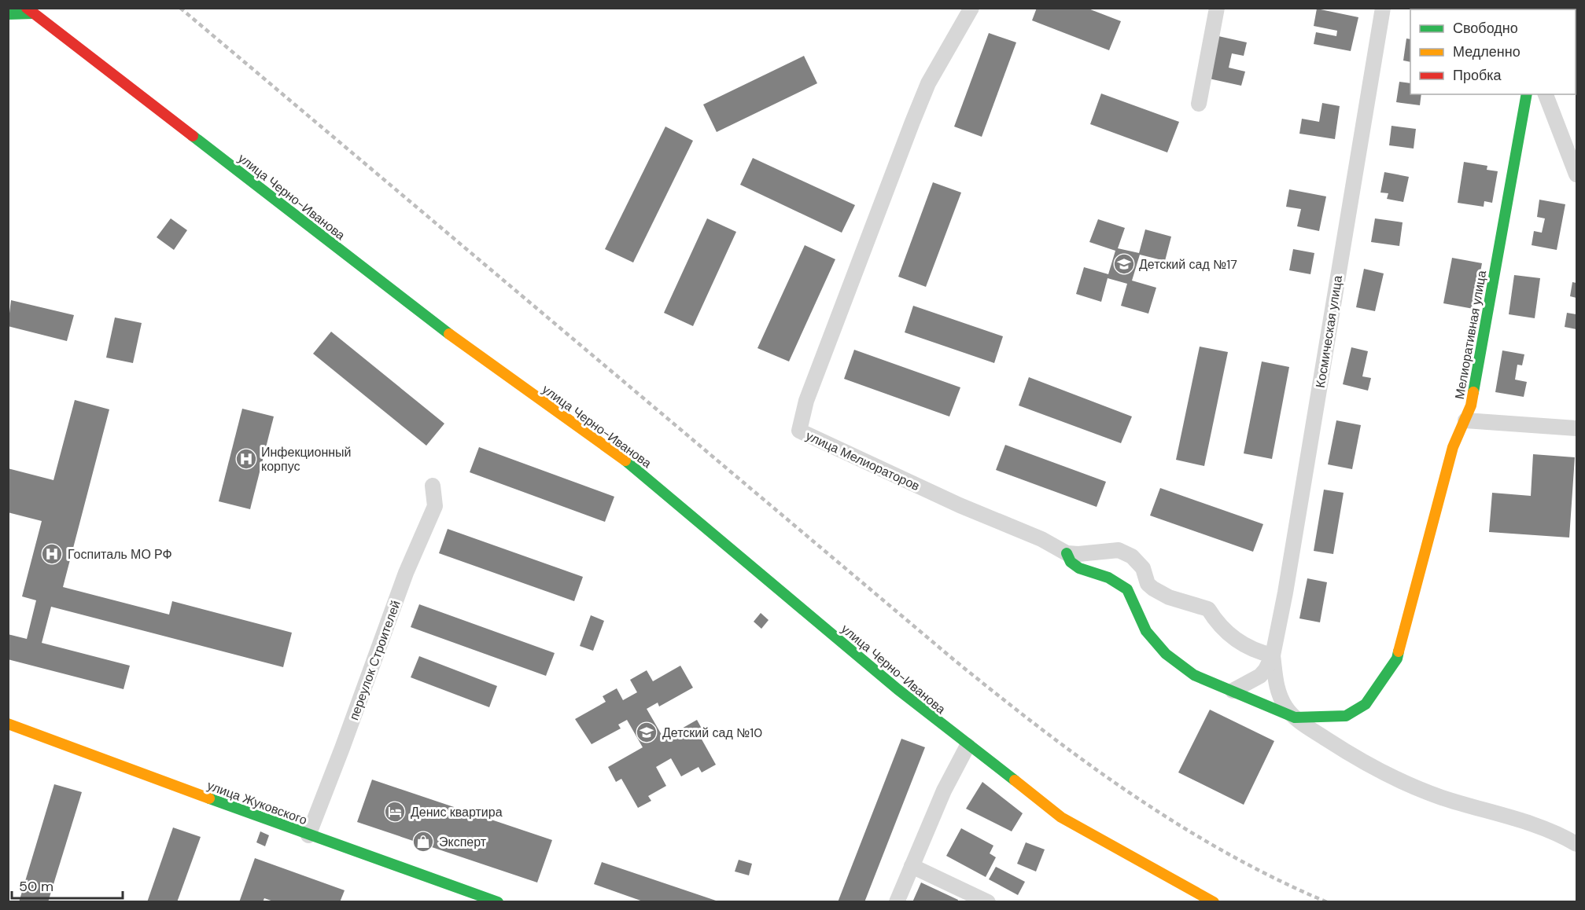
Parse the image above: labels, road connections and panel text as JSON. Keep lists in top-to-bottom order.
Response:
{
  "streets": {
    "street": [
      "улица Черно-Иванова",
      "Космическая улица",
      "Мелиоративная улица",
      "улица Мелиораторов",
      "переулок Строителей",
      "улица Жуковского"
    ]
  },
  "crossings": [
    ["переулок Строителей", "улица Жуковского"]
  ],
  "places": {
    "school or university": ["Детский сад №17", "Детский сад №10"],
    "hospital": ["Инфекционный корпус", "Госпиталь МО РФ"],
    "hotel": ["Денис квартира"],
    "shop": ["Эксперт"]
  },
  "legend": ["Свободно", "Медленно", "Пробка"],
  "scale_bar": "50 m"
}
